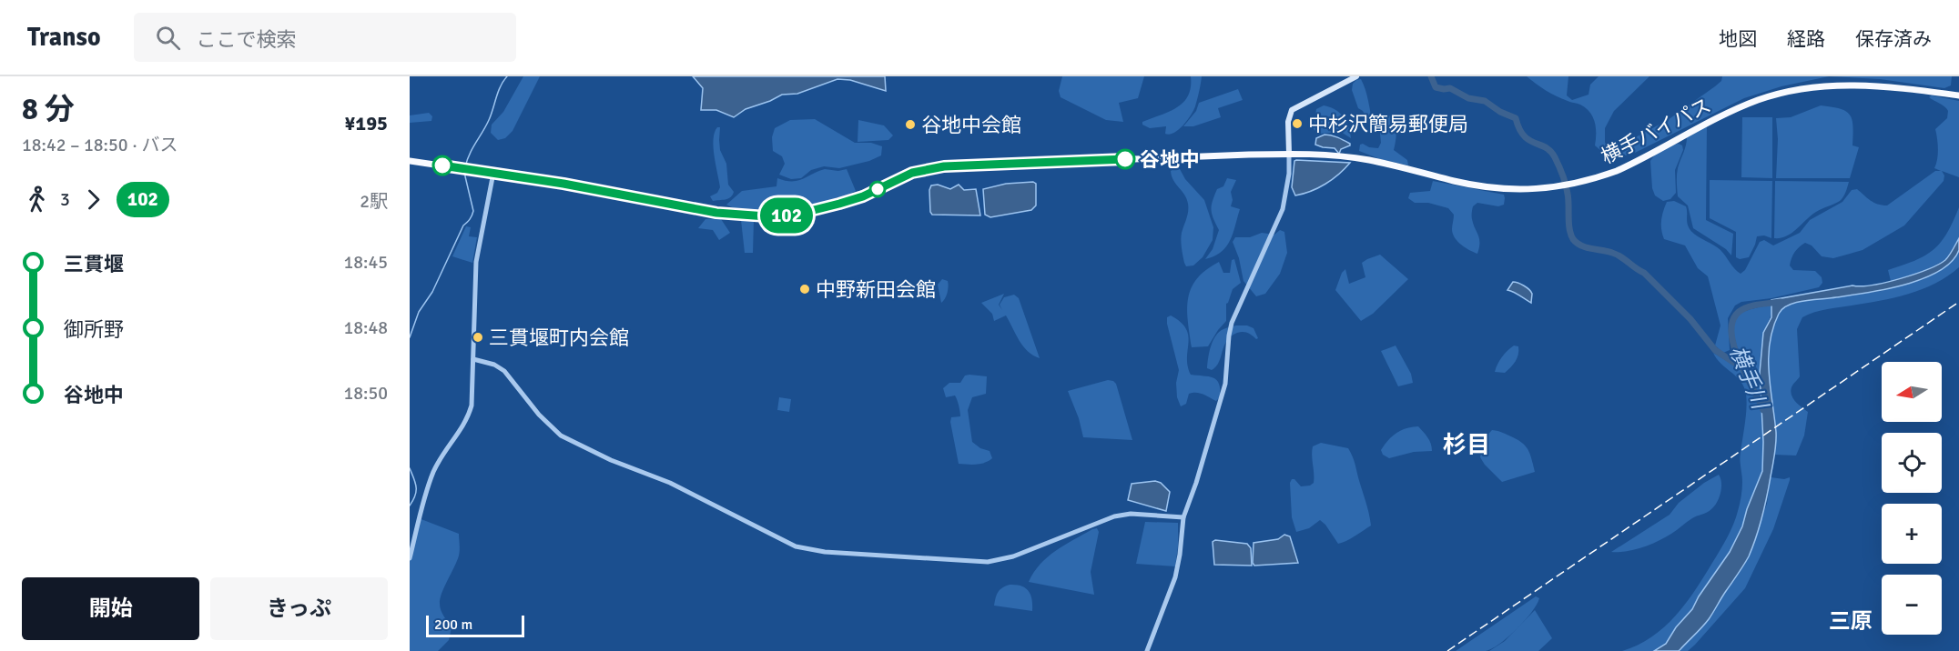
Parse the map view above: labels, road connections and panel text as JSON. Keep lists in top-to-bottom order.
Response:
{
  "streets": {
    "highway": ["横手バイパス"]
  },
  "districts": ["杉目", "三原"],
  "water": ["横手川"],
  "places": [
    "中杉沢簡易郵便局",
    "谷地中会館",
    "谷地中",
    "中野新田会館",
    "三貫堰町内会館"
  ],
  "lines": ["bus line 102"],
  "scale_bar": "200 m",
  "north": "left",
  "page": {
    "header": "Transo",
    "search": "ここで検索",
    "nav": ["地図", "経路", "保存済み"],
    "heading": ["8 分", "18:42 – 18:50 · バス", "¥195"],
    "on_map": "102",
    "legs": ["3", "102", "2駅"],
    "list": [
      {
        "name": "三貫堰",
        "value": "18:45"
      },
      {
        "name": "御所野",
        "value": "18:48"
      },
      {
        "name": "谷地中",
        "value": "18:50"
      }
    ],
    "map_buttons": ["+", "−"],
    "buttons": ["開始", "きっぷ"],
    "scale": "200 m"
  }
}
